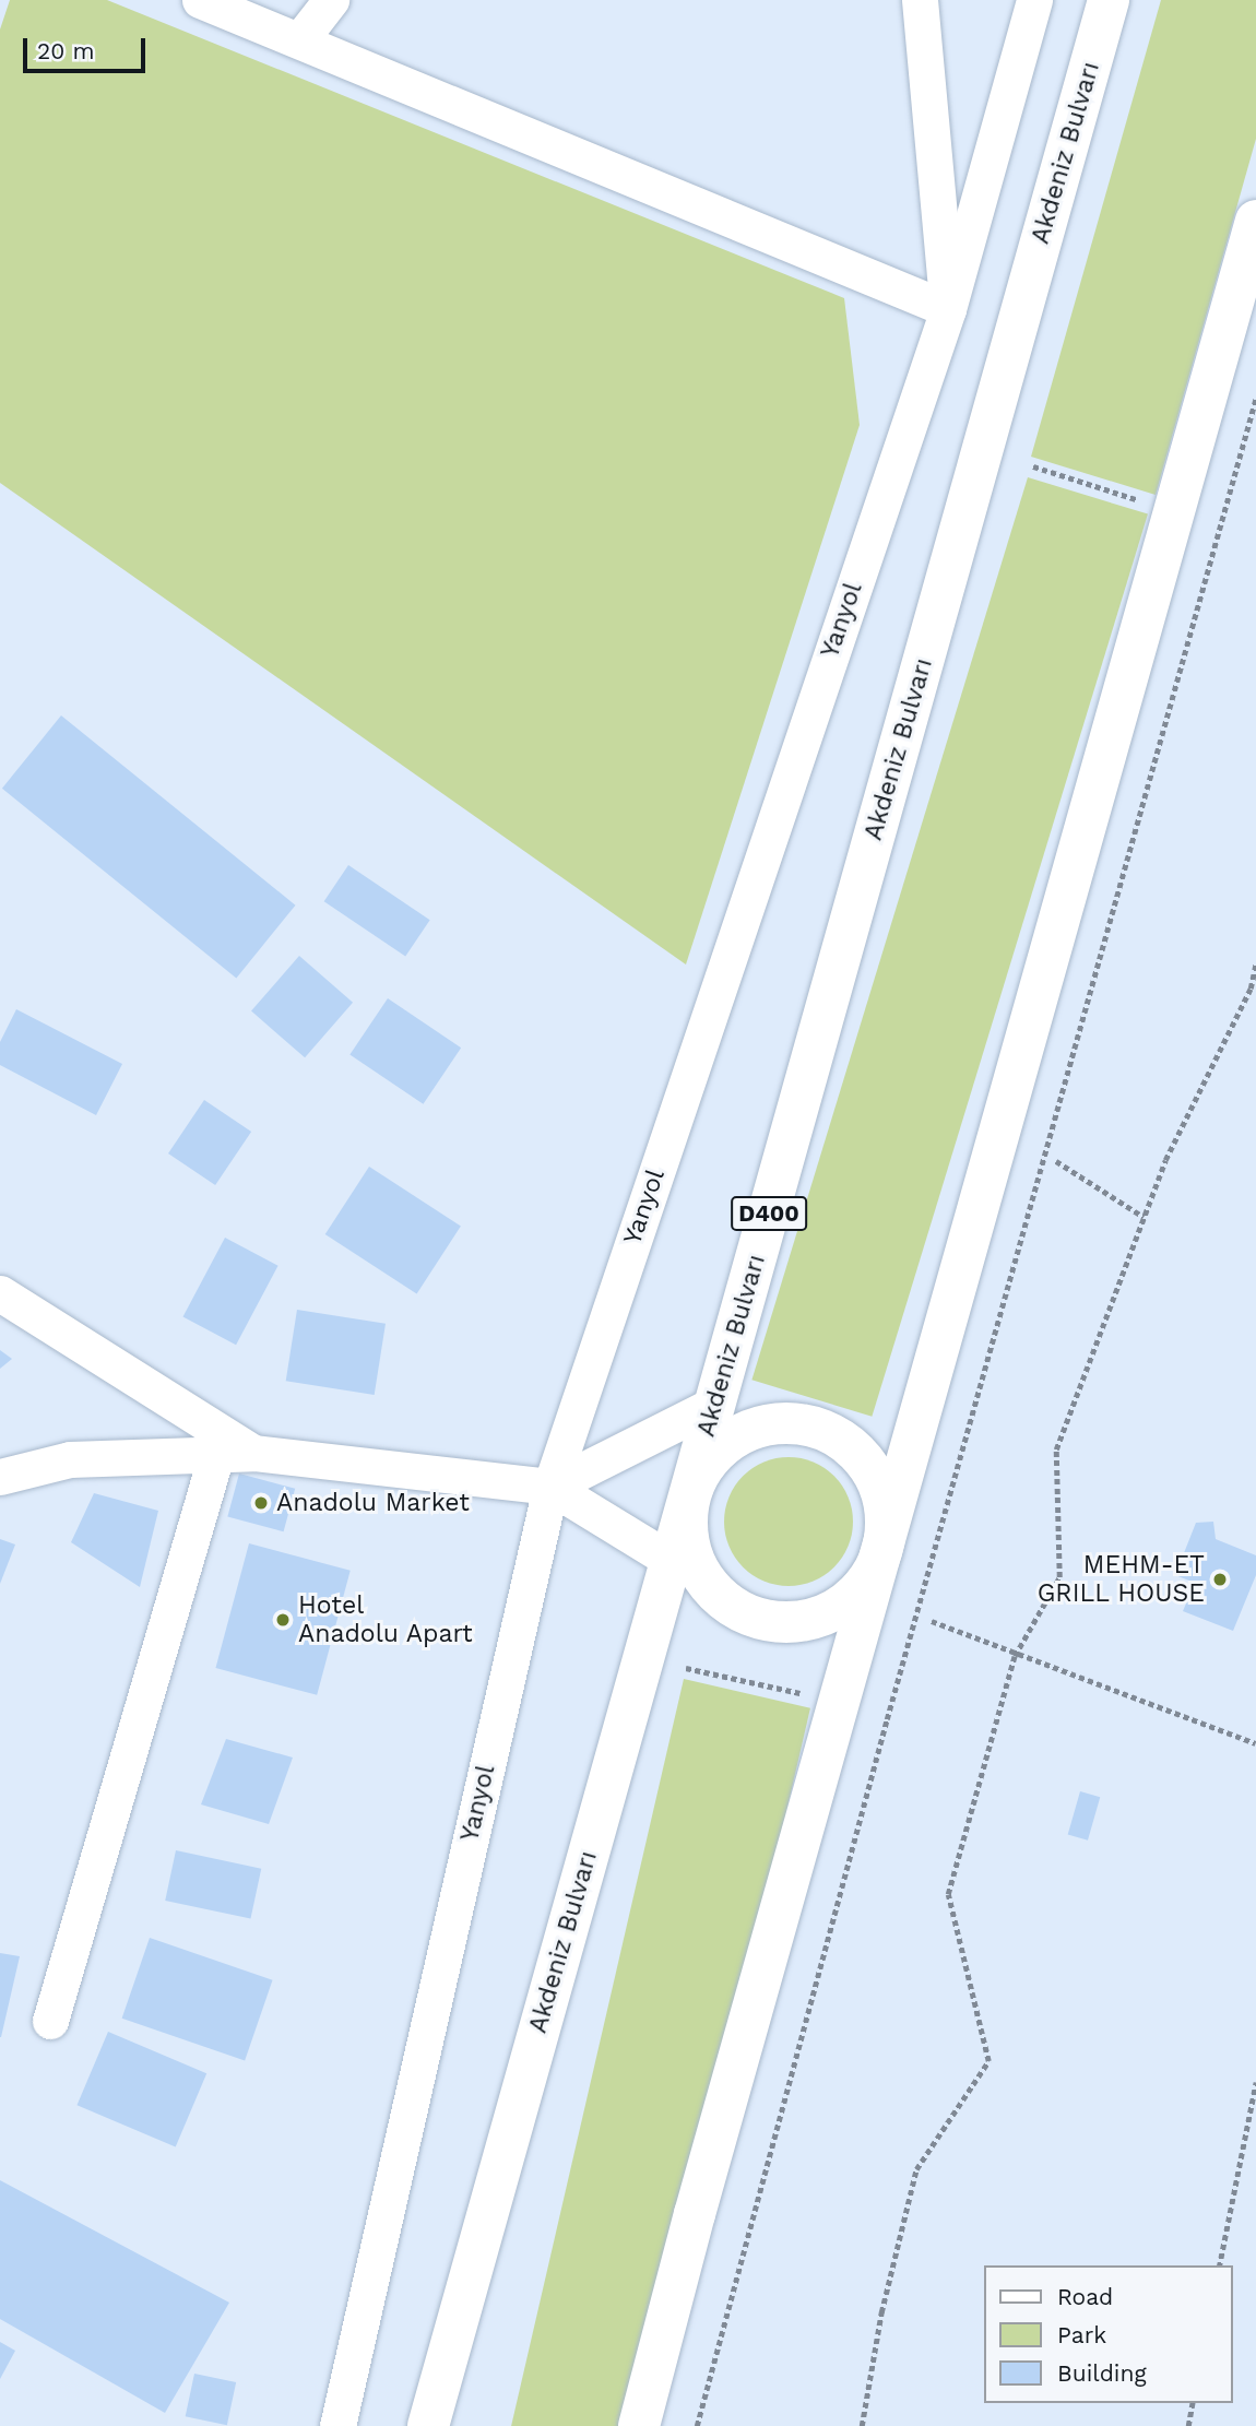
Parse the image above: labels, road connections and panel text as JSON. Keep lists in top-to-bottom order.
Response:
{
  "streets": {
    "highway": ["Akdeniz Bulvarı", "D400"],
    "street": ["Yanyol"]
  },
  "places": ["Anadolu Market", "MEHM-ET GRILL HOUSE", "Hotel Anadolu Apart"],
  "legend": ["Road", "Park", "Building"],
  "scale_bar": "20 m"
}
